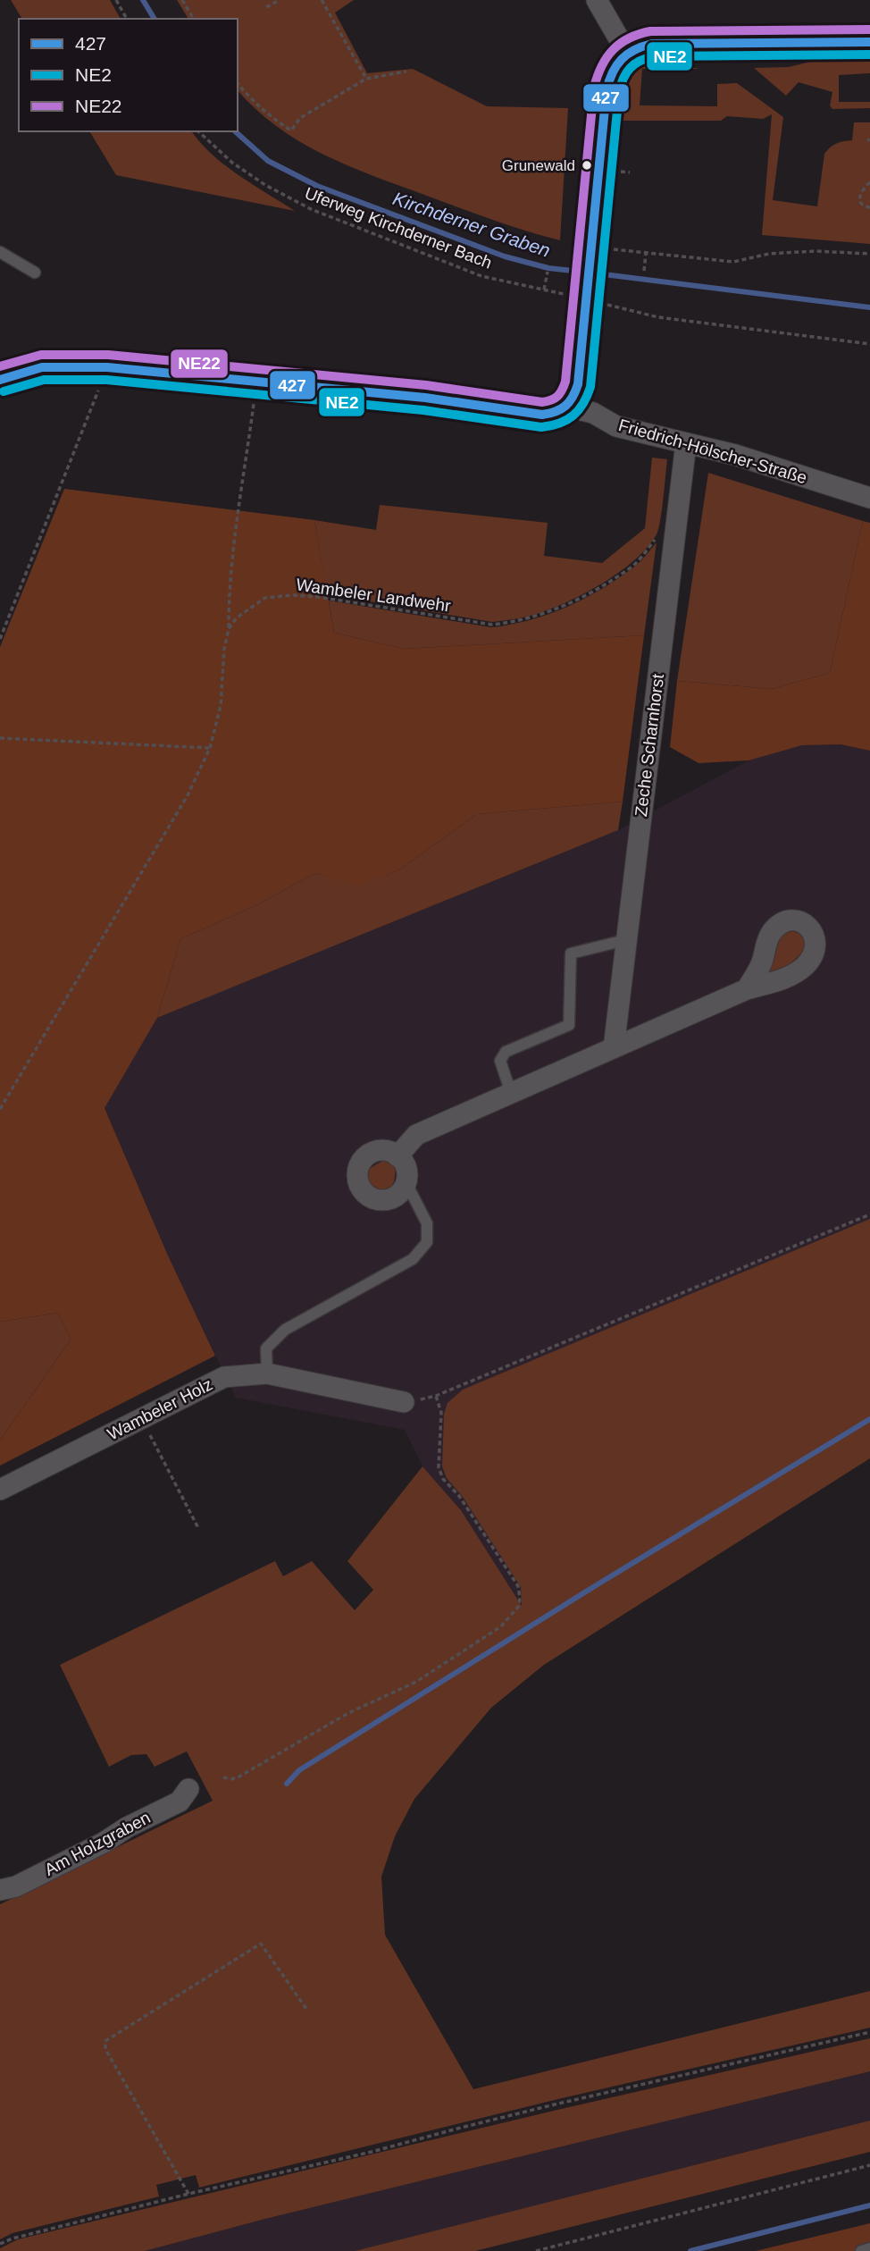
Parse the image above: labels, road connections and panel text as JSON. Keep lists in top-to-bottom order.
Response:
{
  "streets": {
    "street": [
      "Friedrich-Hölscher-Straße",
      "Zeche Scharnhorst",
      "Wambeler Holz",
      "Am Holzgraben"
    ],
    "path": ["Uferweg Kirchderner Bach", "Wambeler Landwehr"]
  },
  "crossings": [
    ["Friedrich-Hölscher-Straße", "Zeche Scharnhorst"]
  ],
  "water": ["Kirchderner Graben"],
  "places": ["Grunewald"],
  "lines": ["transit line NE22", "transit line 427", "transit line NE2"],
  "legend": ["427", "NE2", "NE22"]
}
